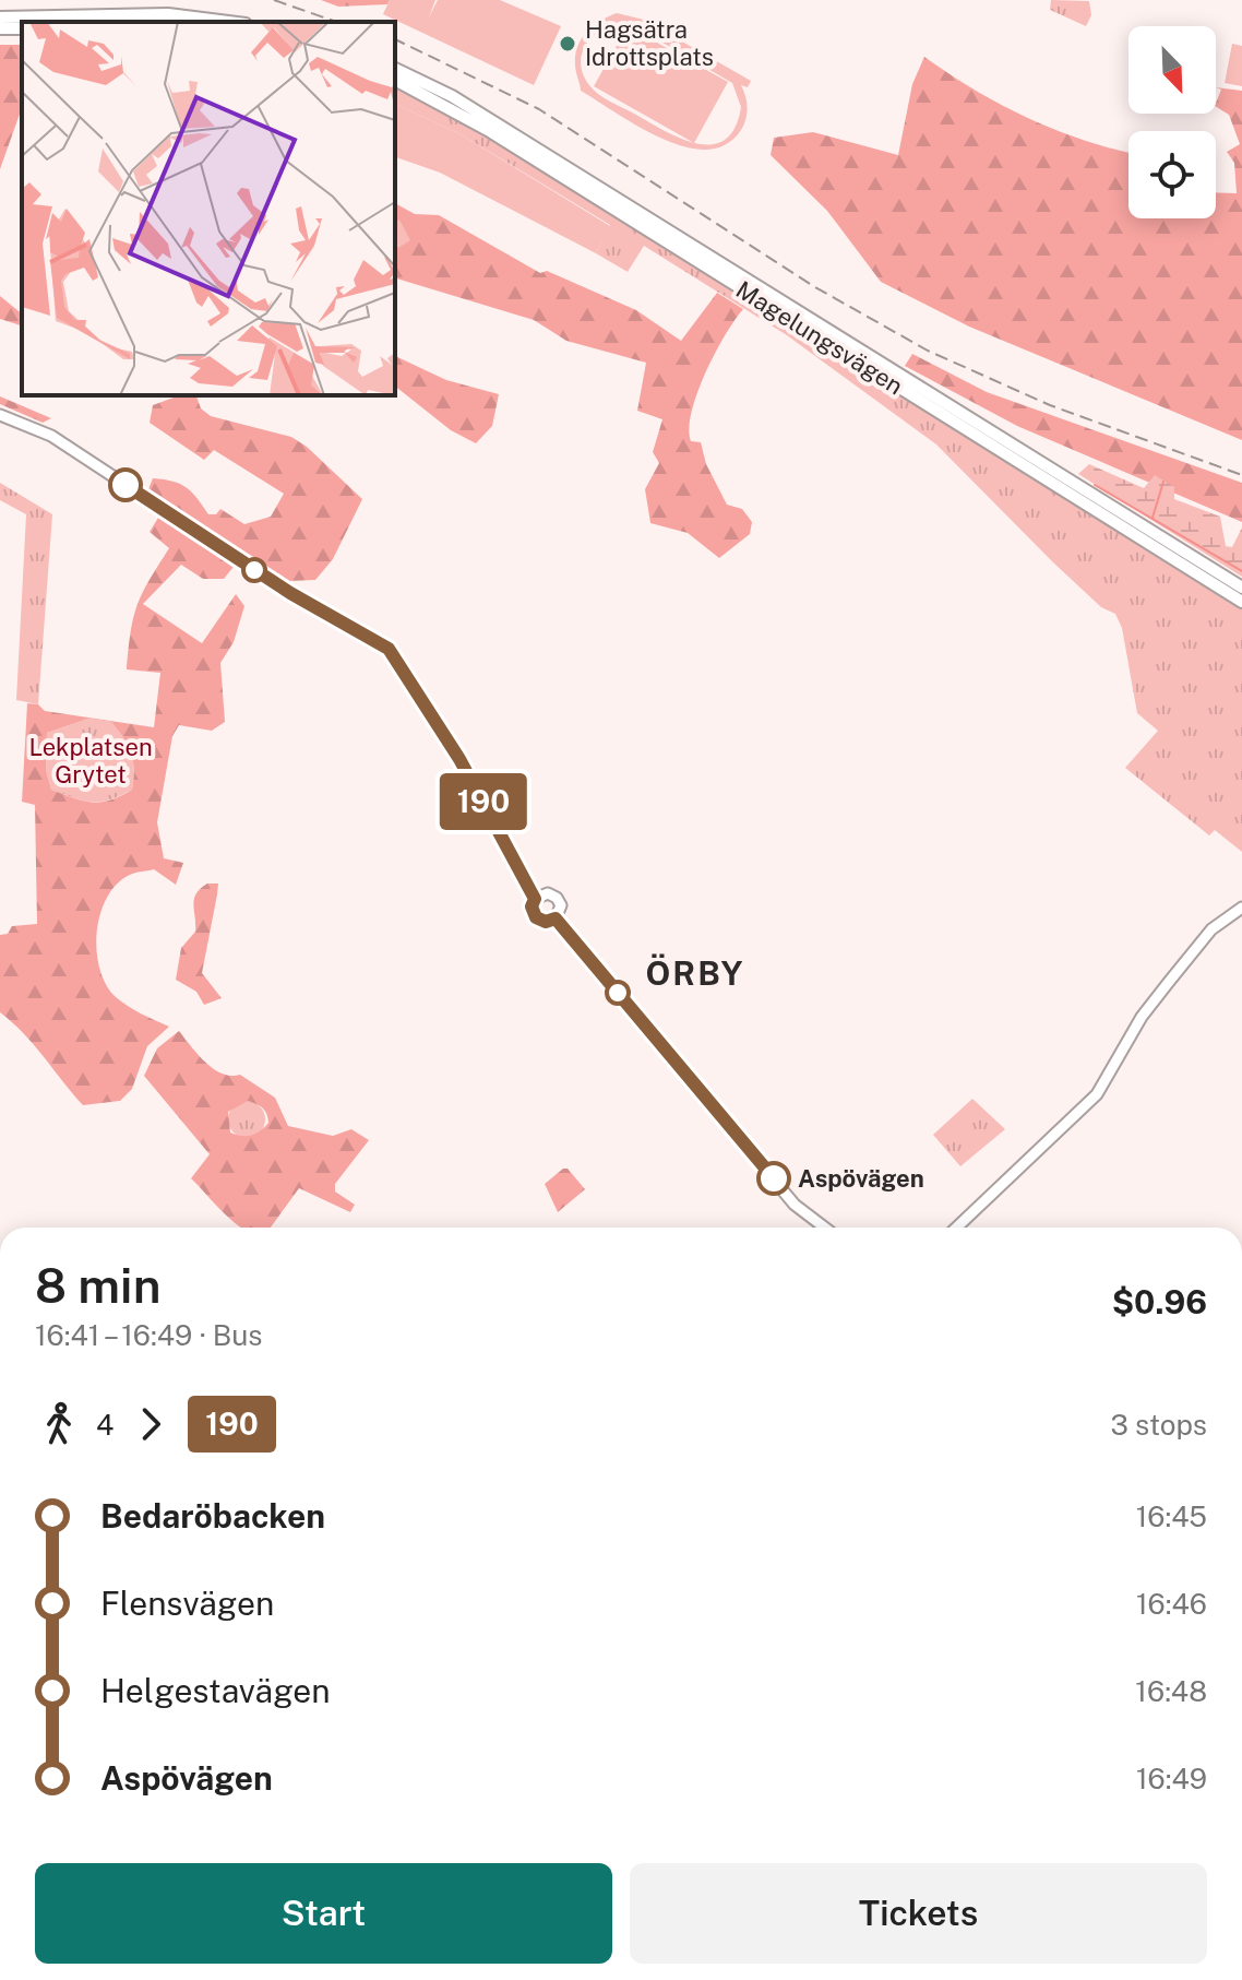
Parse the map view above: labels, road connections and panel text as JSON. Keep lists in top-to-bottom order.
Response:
{
  "streets": {
    "main road": ["Magelungsvägen"]
  },
  "districts": ["ÖRBY"],
  "parks": ["Lekplatsen Grytet"],
  "places": ["Hagsätra Idrottsplats", "Aspövägen"],
  "lines": ["bus line 190"],
  "north": "bottom right",
  "page": {
    "on_map": "190",
    "heading": ["8 min", "16:41 – 16:49 · Bus", "$0.96"],
    "legs": ["4", "190", "3 stops"],
    "list": [
      {
        "name": "Bedaröbacken",
        "value": "16:45"
      },
      {
        "name": "Flensvägen",
        "value": "16:46"
      },
      {
        "name": "Helgestavägen",
        "value": "16:48"
      },
      {
        "name": "Aspövägen",
        "value": "16:49"
      }
    ],
    "buttons": ["Start", "Tickets"]
  }
}
